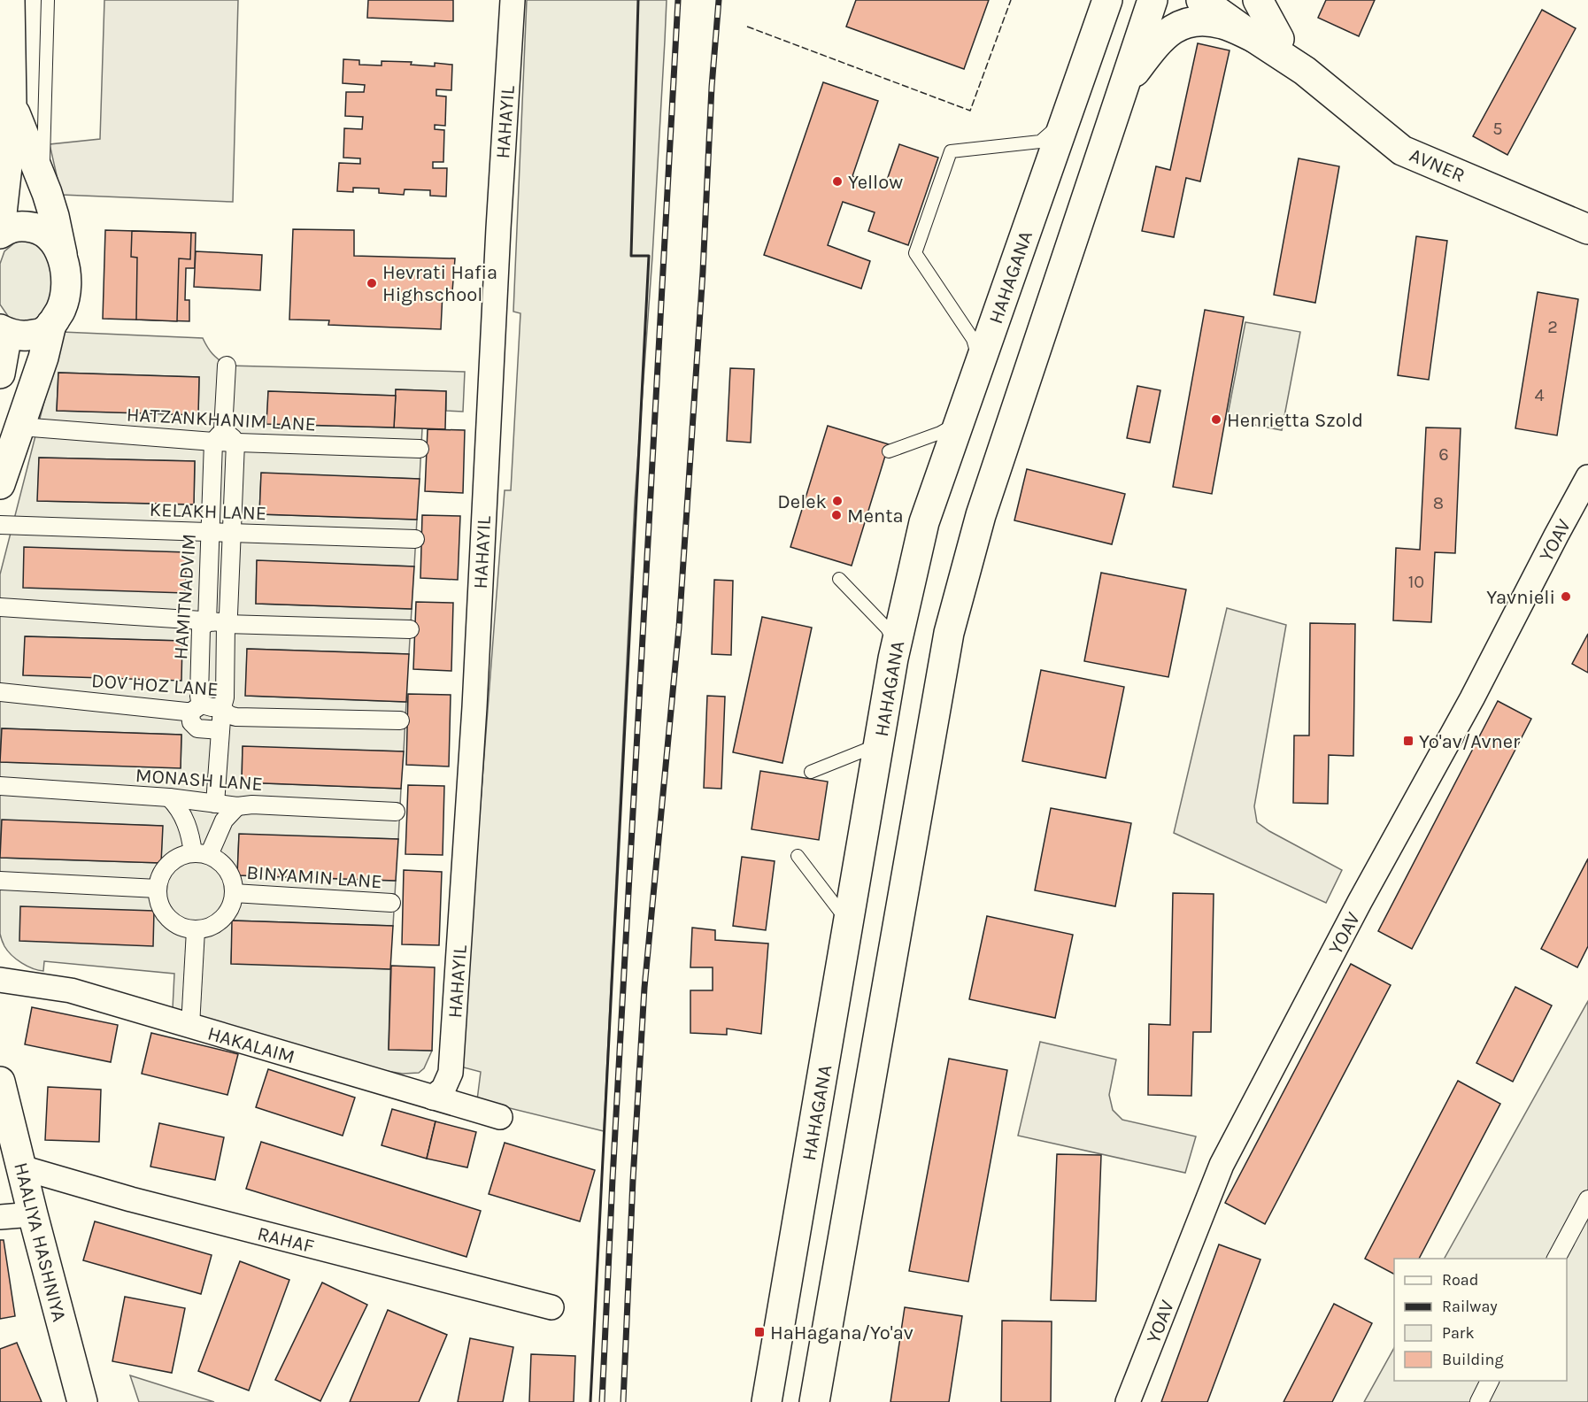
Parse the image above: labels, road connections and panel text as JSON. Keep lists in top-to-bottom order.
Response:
{
  "streets": {
    "main road": ["AVNER", "HAHAGANA", "HAALIYA HASHNIYA"],
    "street": [
      "HAHAYIL",
      "HATZANKHANIM LANE",
      "KELAKH LANE",
      "YOAV",
      "HAMITNADVIM",
      "DOV HOZ LANE",
      "MONASH LANE",
      "BINYAMIN LANE",
      "HAKALAIM",
      "RAHAF"
    ]
  },
  "crossings": [
    ["HAHAYIL", "HAKALAIM"],
    ["HATZANKHANIM LANE", "HAMITNADVIM"],
    ["KELAKH LANE", "HAMITNADVIM"],
    ["HAMITNADVIM", "DOV HOZ LANE"],
    ["HAMITNADVIM", "MONASH LANE"],
    ["RAHAF", "HAALIYA HASHNIYA"]
  ],
  "places": {
    "other": [
      "Yellow",
      "Hevrati Hafia Highschool",
      "Henrietta Szold",
      "Delek",
      "Menta",
      "Yavnieli"
    ],
    "transit": ["Yo'av/Avner", "HaHagana/Yo'av"]
  },
  "house_numbers": [
    "5",
    "2",
    "4",
    "6",
    "8",
    "10"
  ],
  "legend": [
    "Road",
    "Railway",
    "Park",
    "Building"
  ]
}
